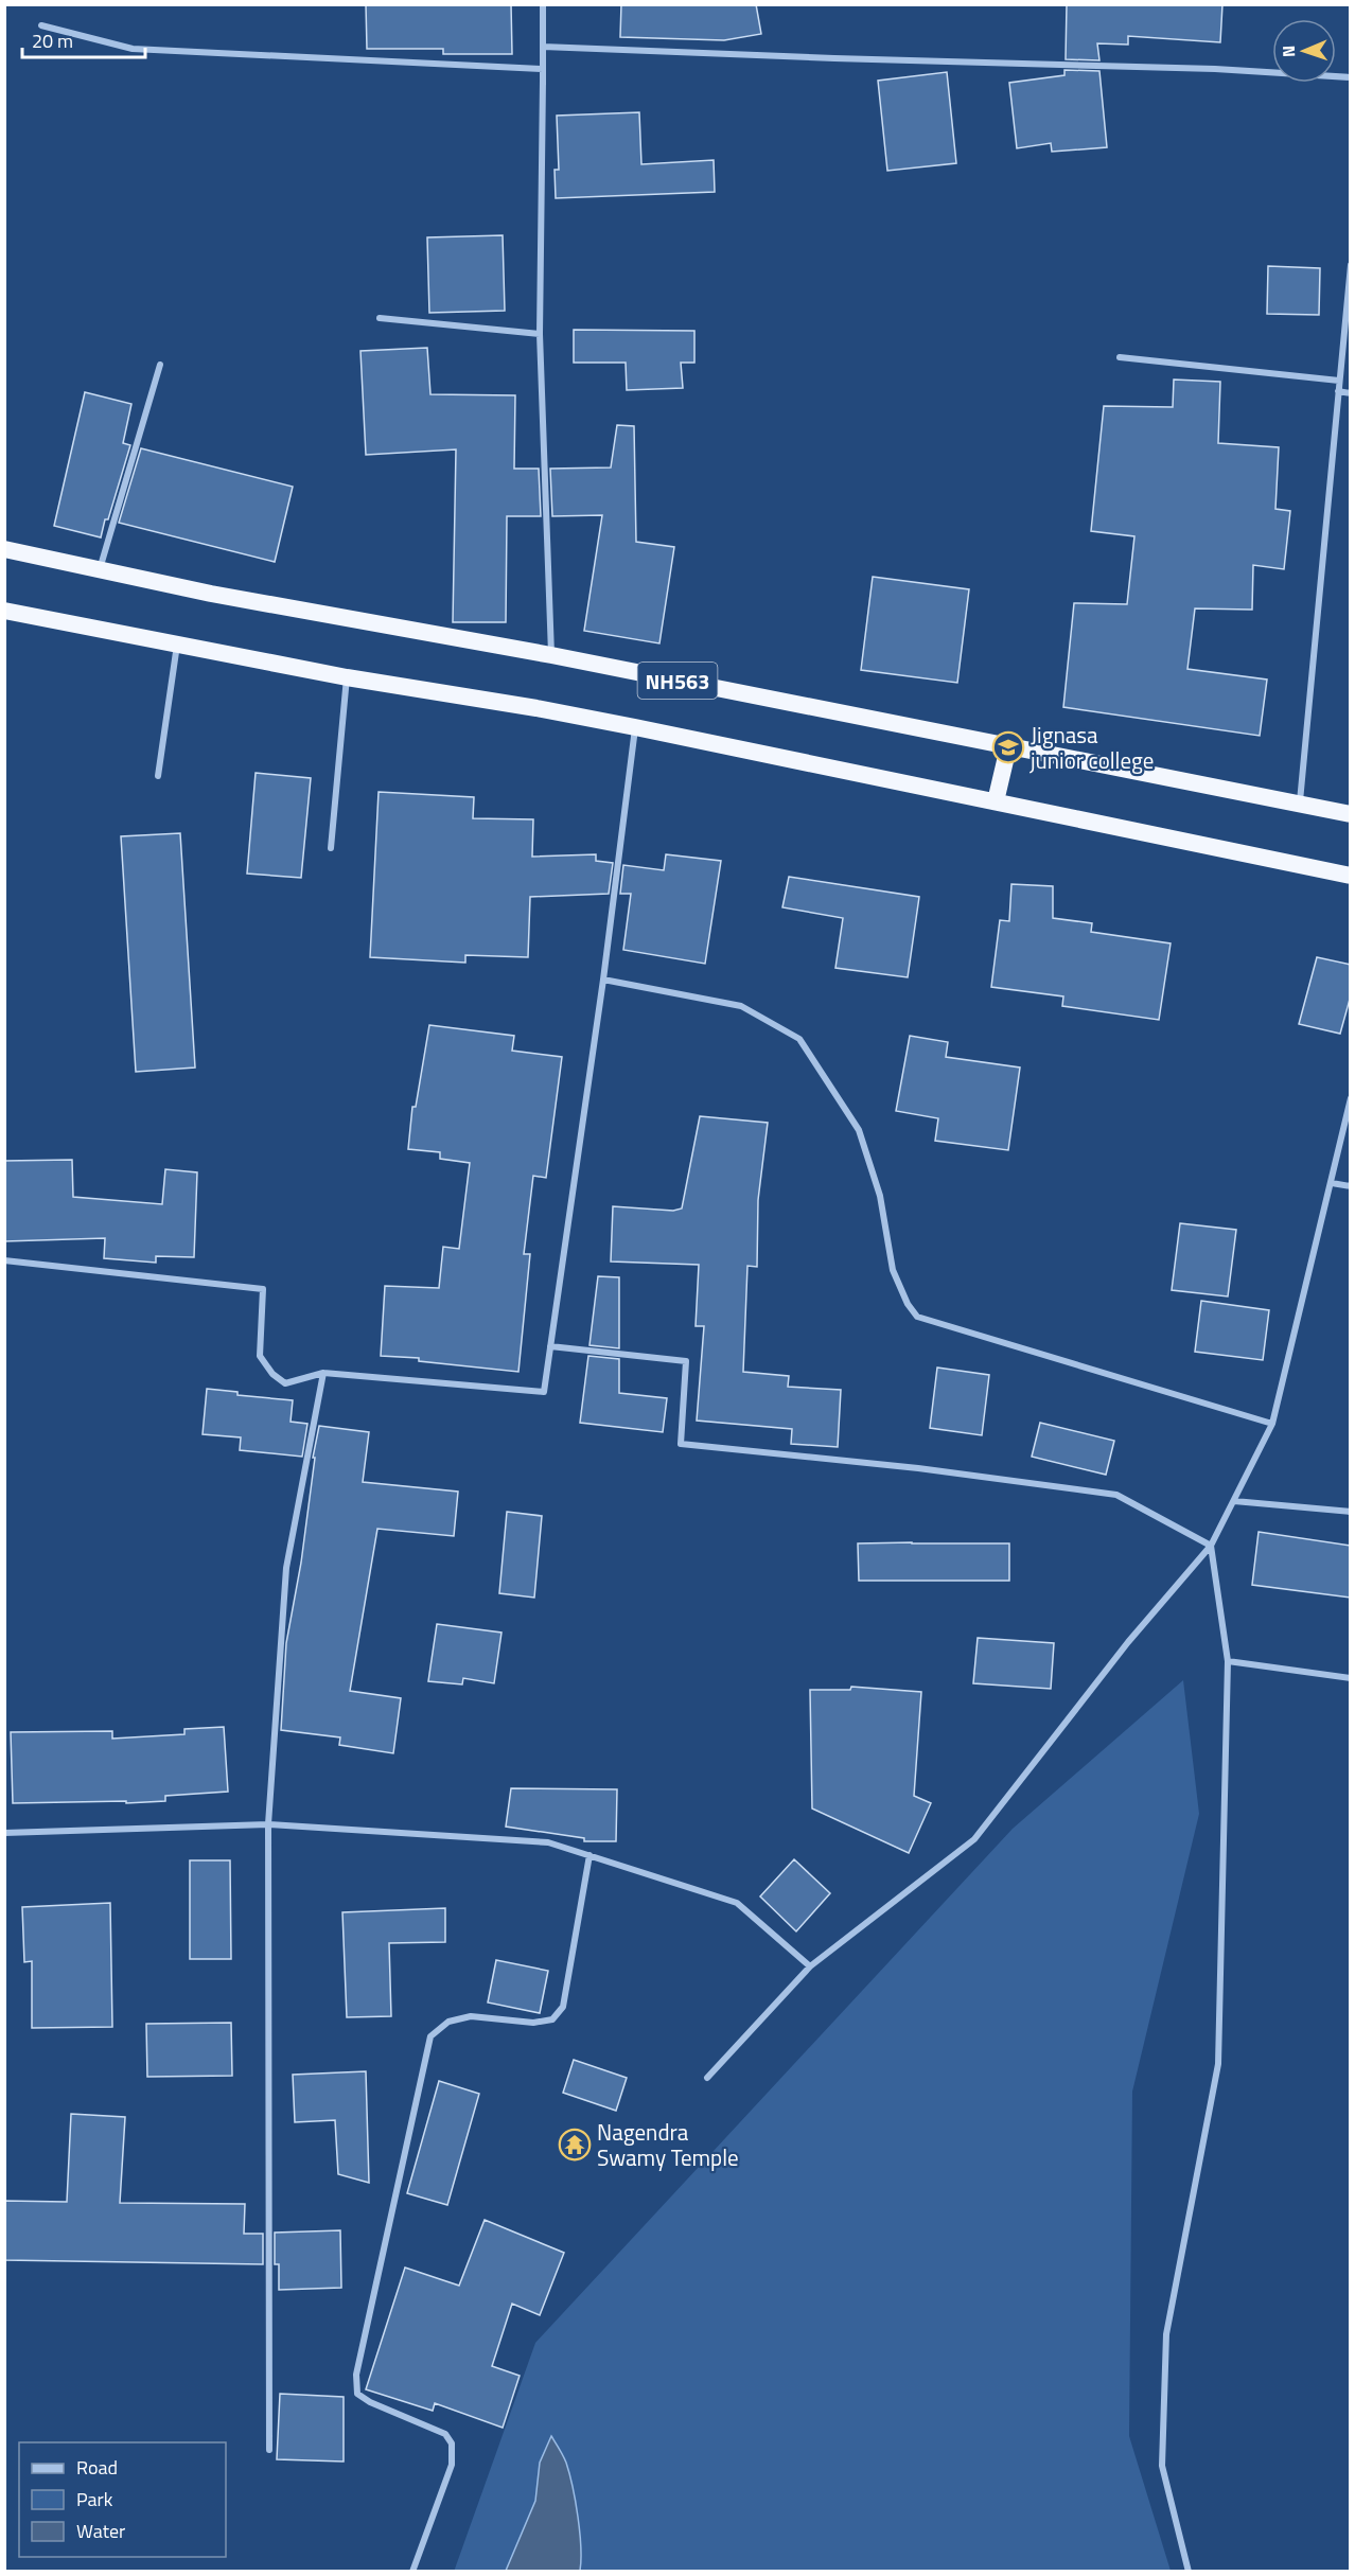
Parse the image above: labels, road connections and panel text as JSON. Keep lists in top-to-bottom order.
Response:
{
  "streets": {
    "highway": ["NH563"]
  },
  "places": {
    "school or university": ["Jignasa junior college"],
    "temple": ["Nagendra Swamy Temple"]
  },
  "legend": ["Road", "Park", "Water"],
  "scale_bar": "20 m",
  "north": "left"
}
